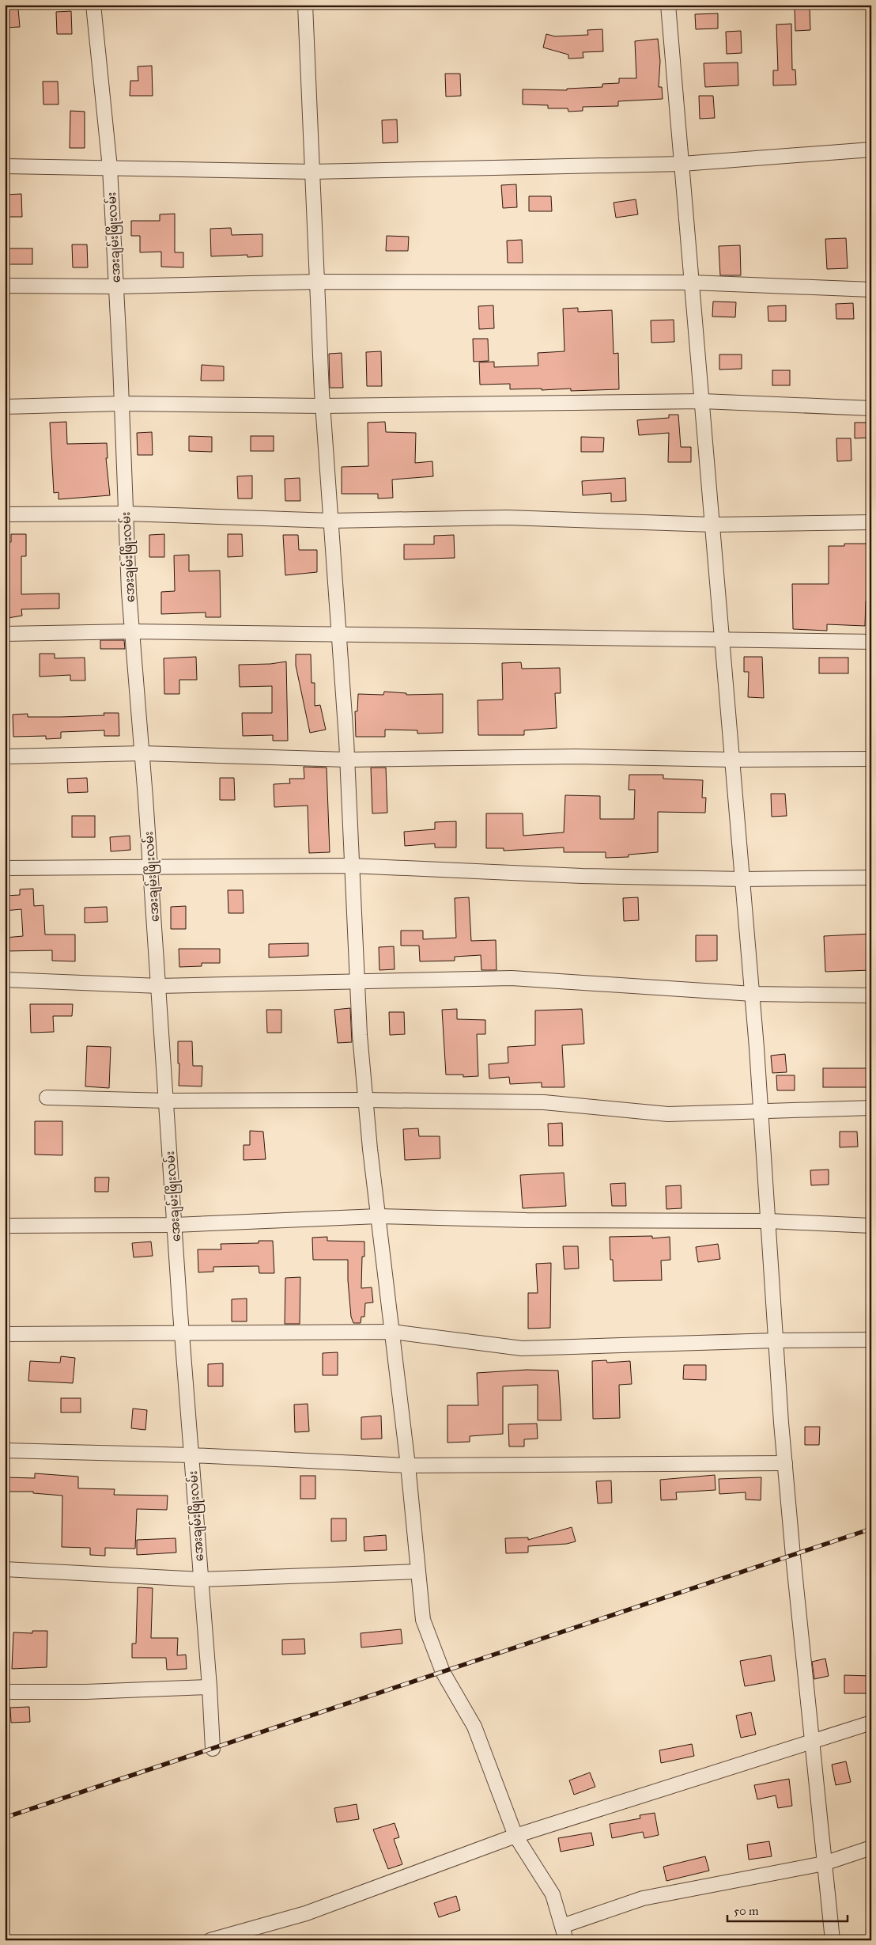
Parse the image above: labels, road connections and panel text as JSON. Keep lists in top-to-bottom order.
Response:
{
  "streets": {
    "street": ["အေးချမ်းဖြိုးလမ်း"]
  },
  "scale_bar": "50 m"
}
